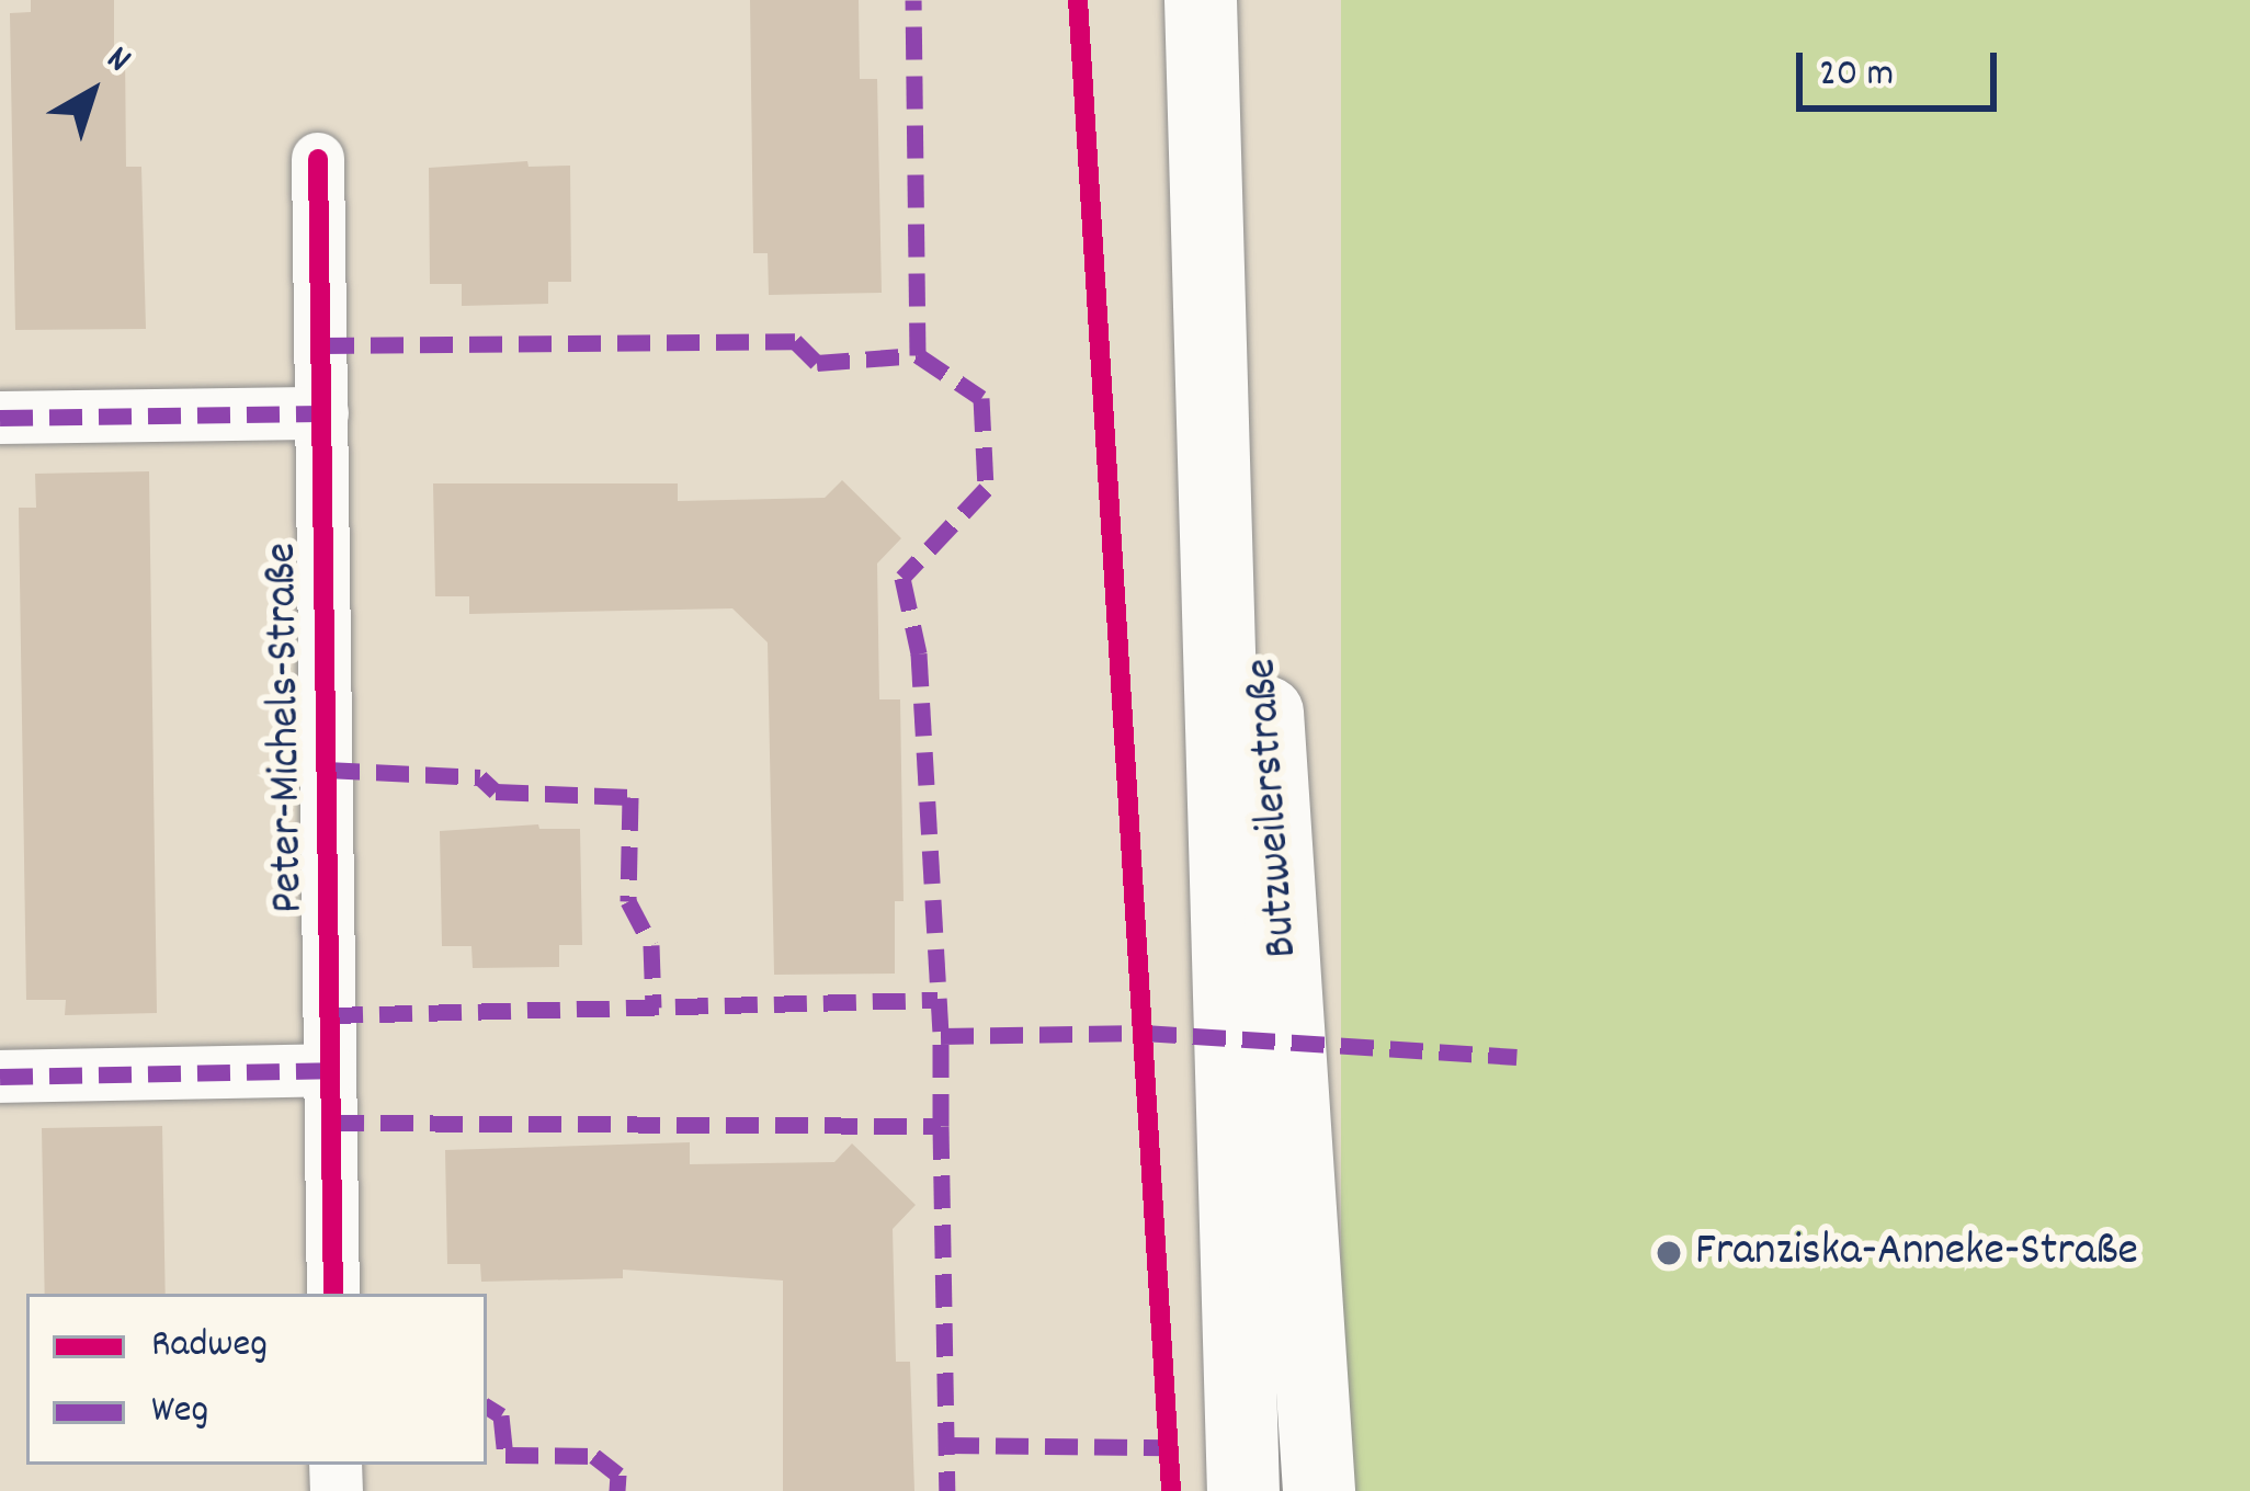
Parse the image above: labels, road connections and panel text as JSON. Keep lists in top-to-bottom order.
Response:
{
  "streets": {
    "main road": ["Butzweilerstraße"],
    "street": ["Peter-Michels-Straße"]
  },
  "places": ["Franziska-Anneke-Straße"],
  "legend": ["Radweg", "Weg"],
  "scale_bar": "20 m",
  "north": "top right"
}
